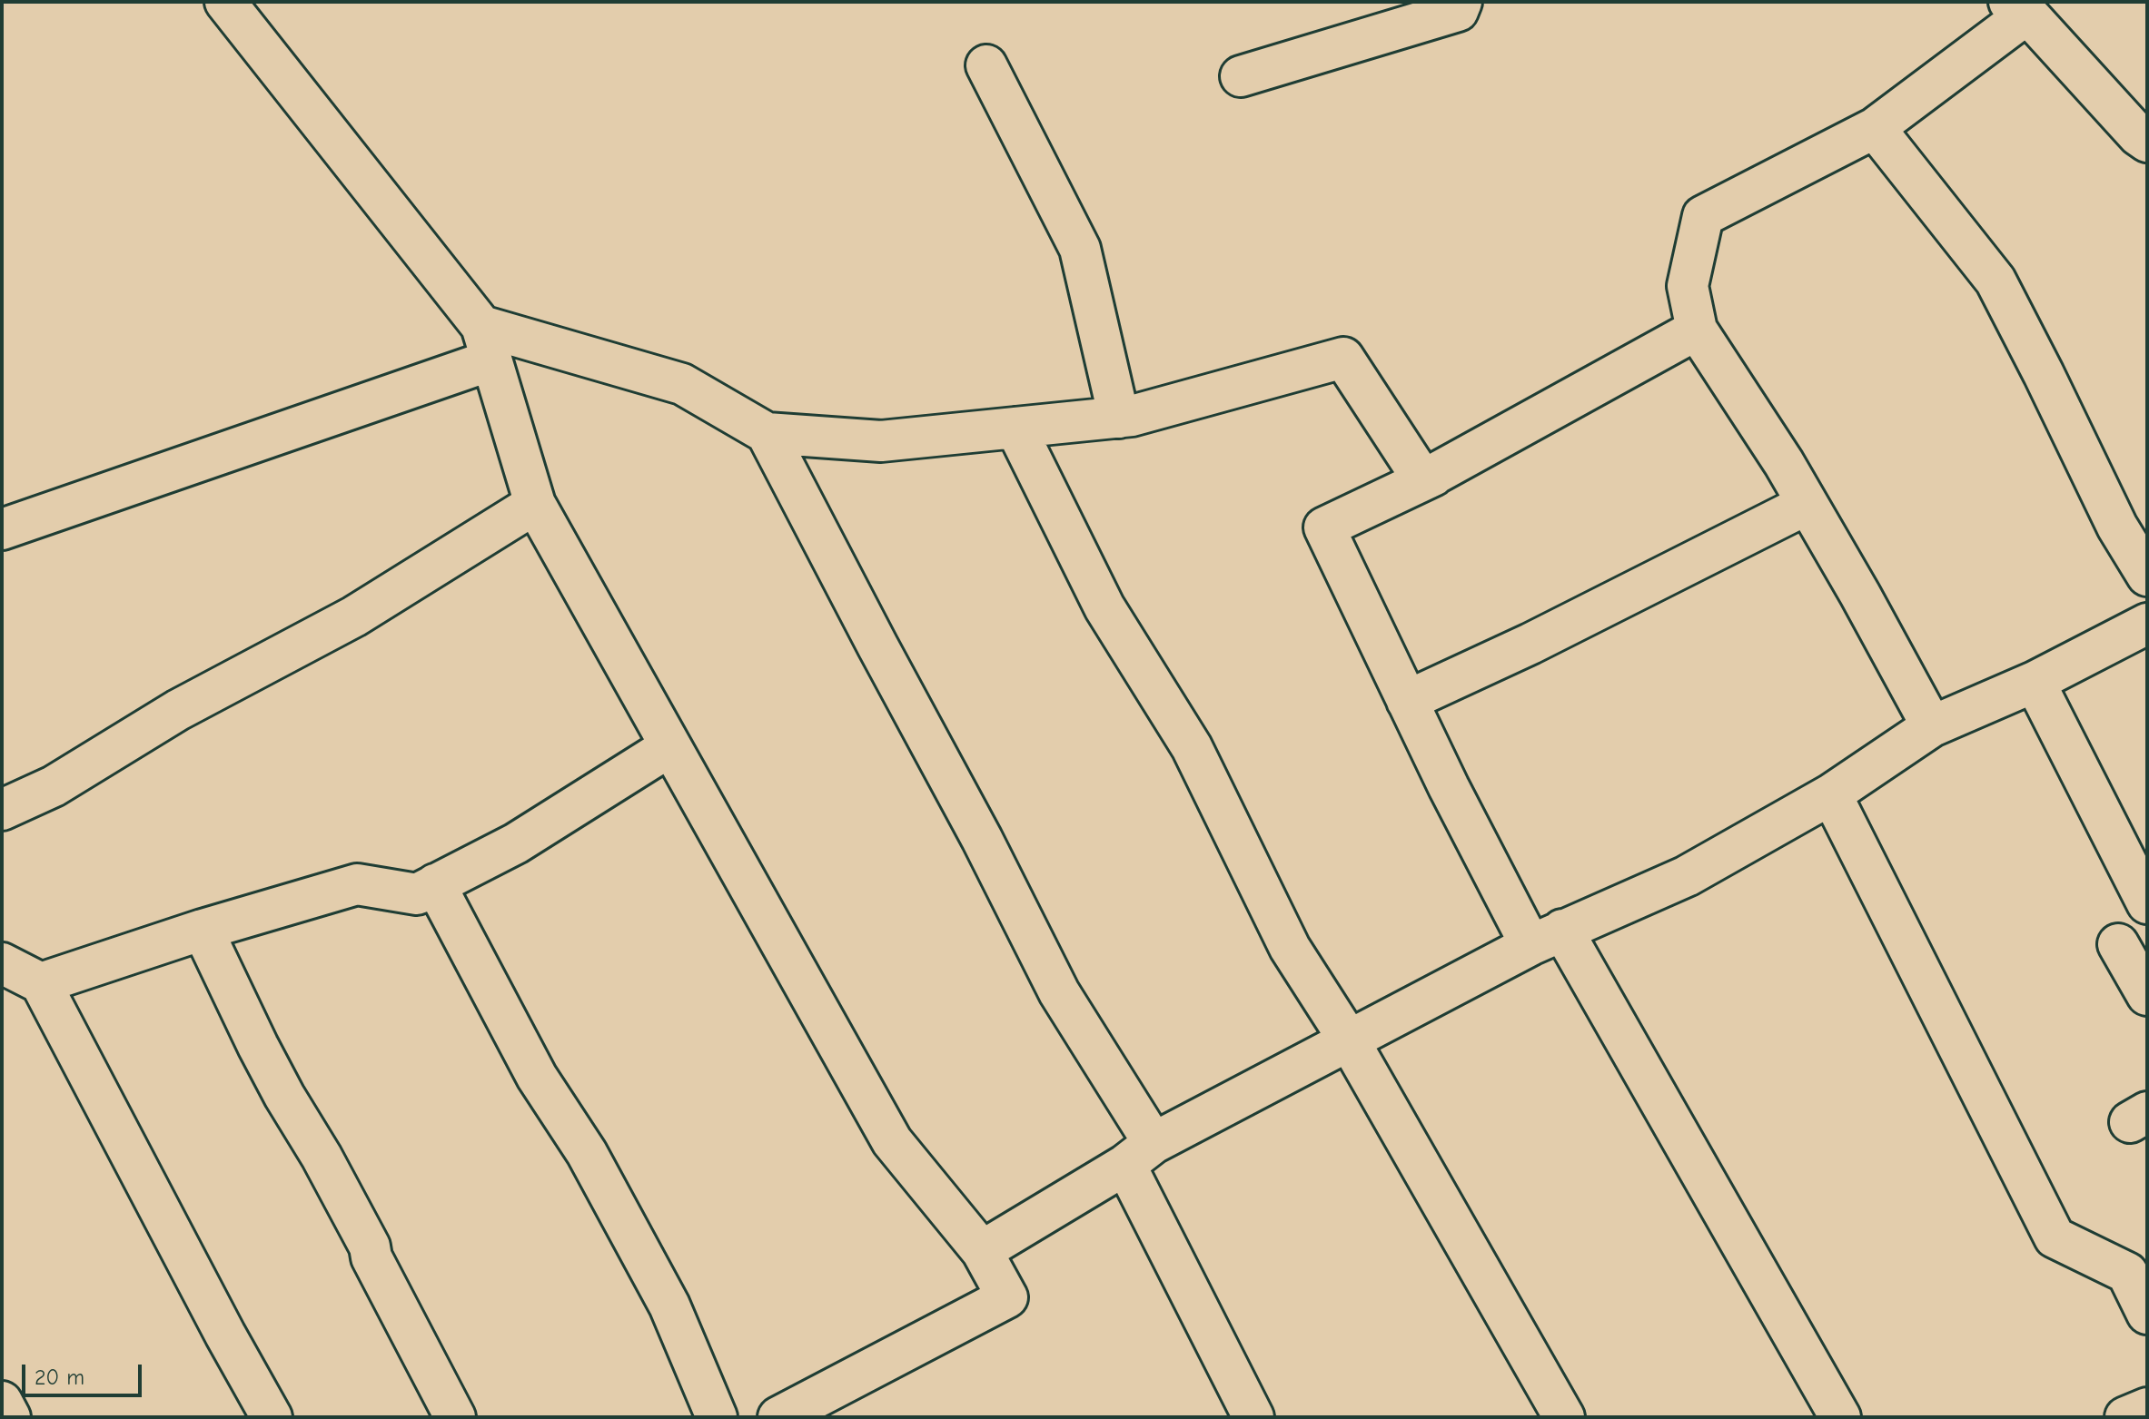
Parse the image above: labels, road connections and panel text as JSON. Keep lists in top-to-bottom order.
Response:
{
  "scale_bar": "20 m"
}
